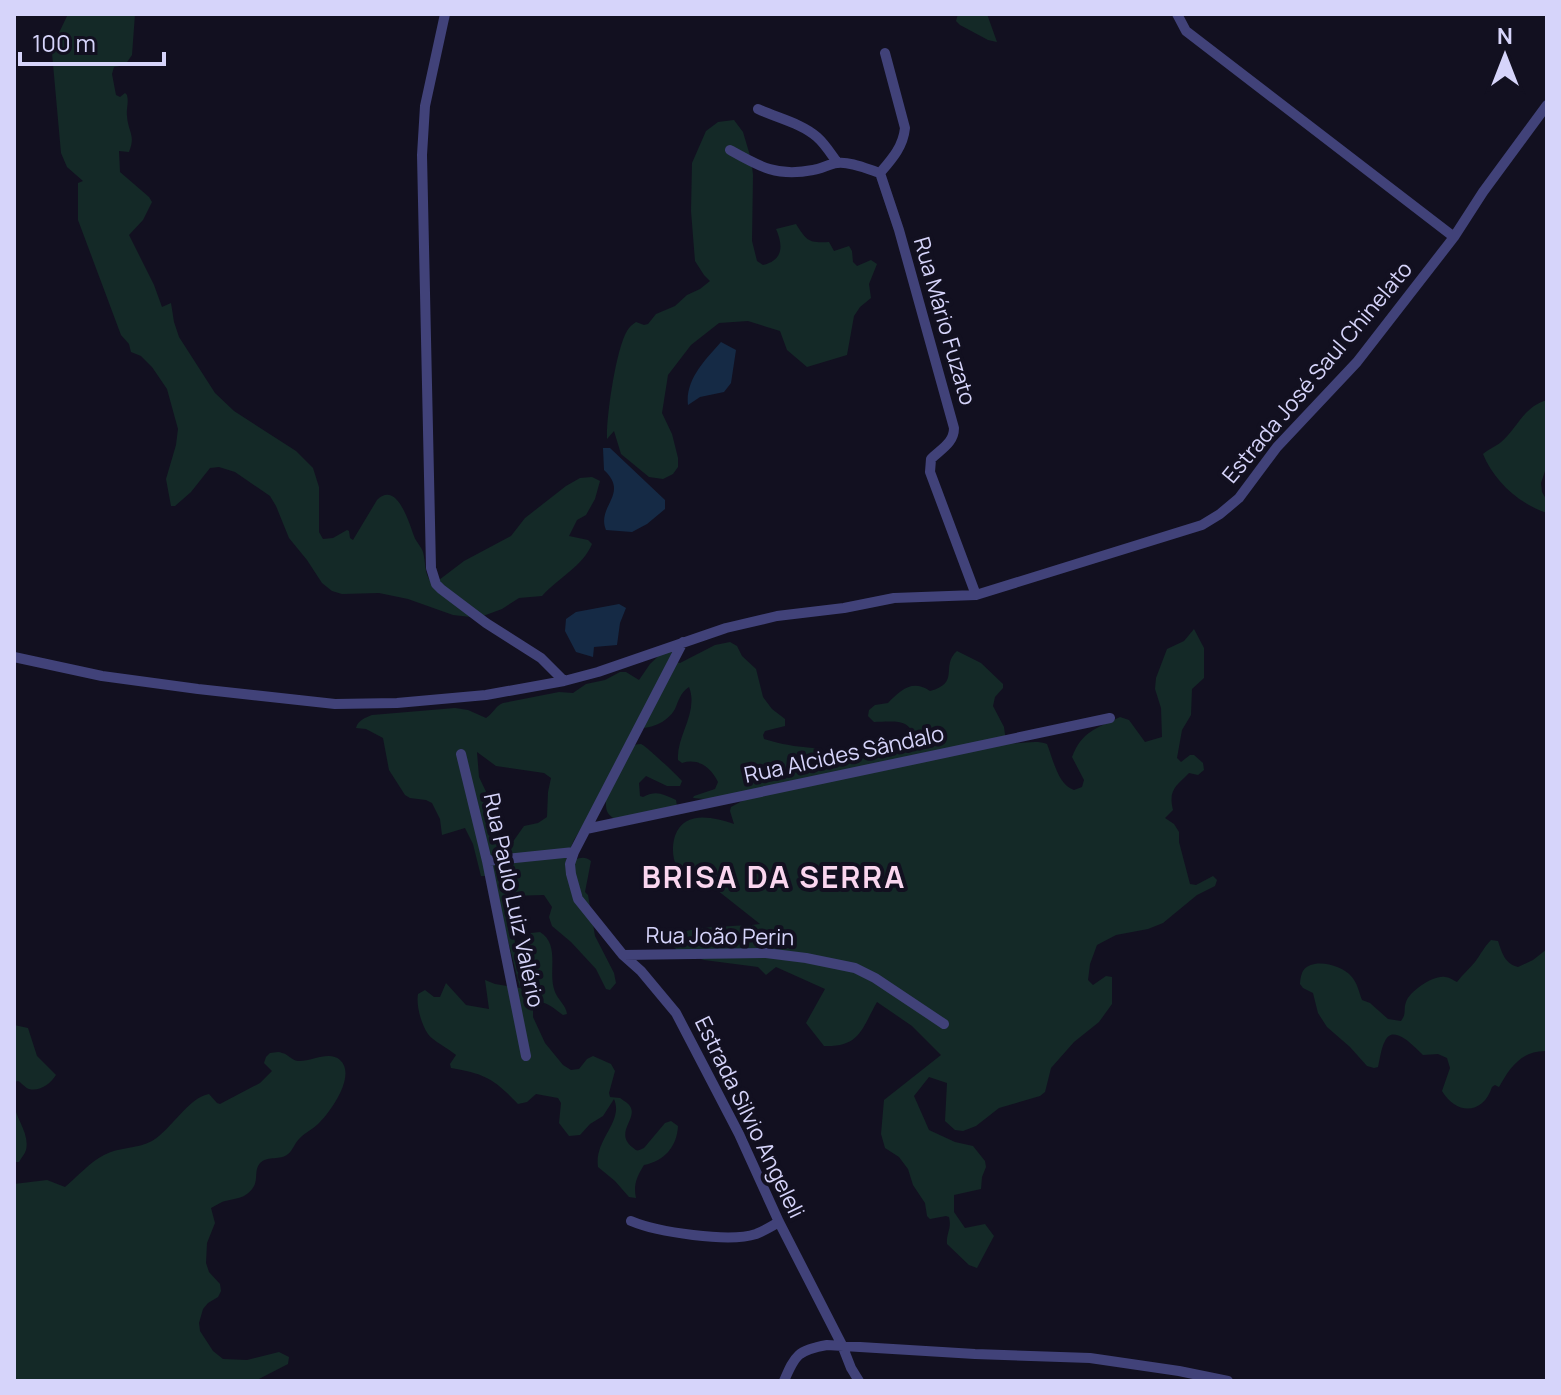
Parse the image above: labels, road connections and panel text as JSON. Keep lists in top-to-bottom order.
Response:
{
  "streets": {
    "street": [
      "Rua Mário Fuzato",
      "Estrada José Saul Chinelato",
      "Rua Alcides Sândalo",
      "Rua Paulo Luiz Valério",
      "Rua João Perin",
      "Estrada Silvio Angeleli"
    ]
  },
  "crossings": [
    ["Rua Mário Fuzato", "Estrada José Saul Chinelato"],
    ["Rua João Perin", "Estrada Silvio Angeleli"]
  ],
  "districts": ["BRISA DA SERRA"],
  "scale_bar": "100 m",
  "north": "top"
}
